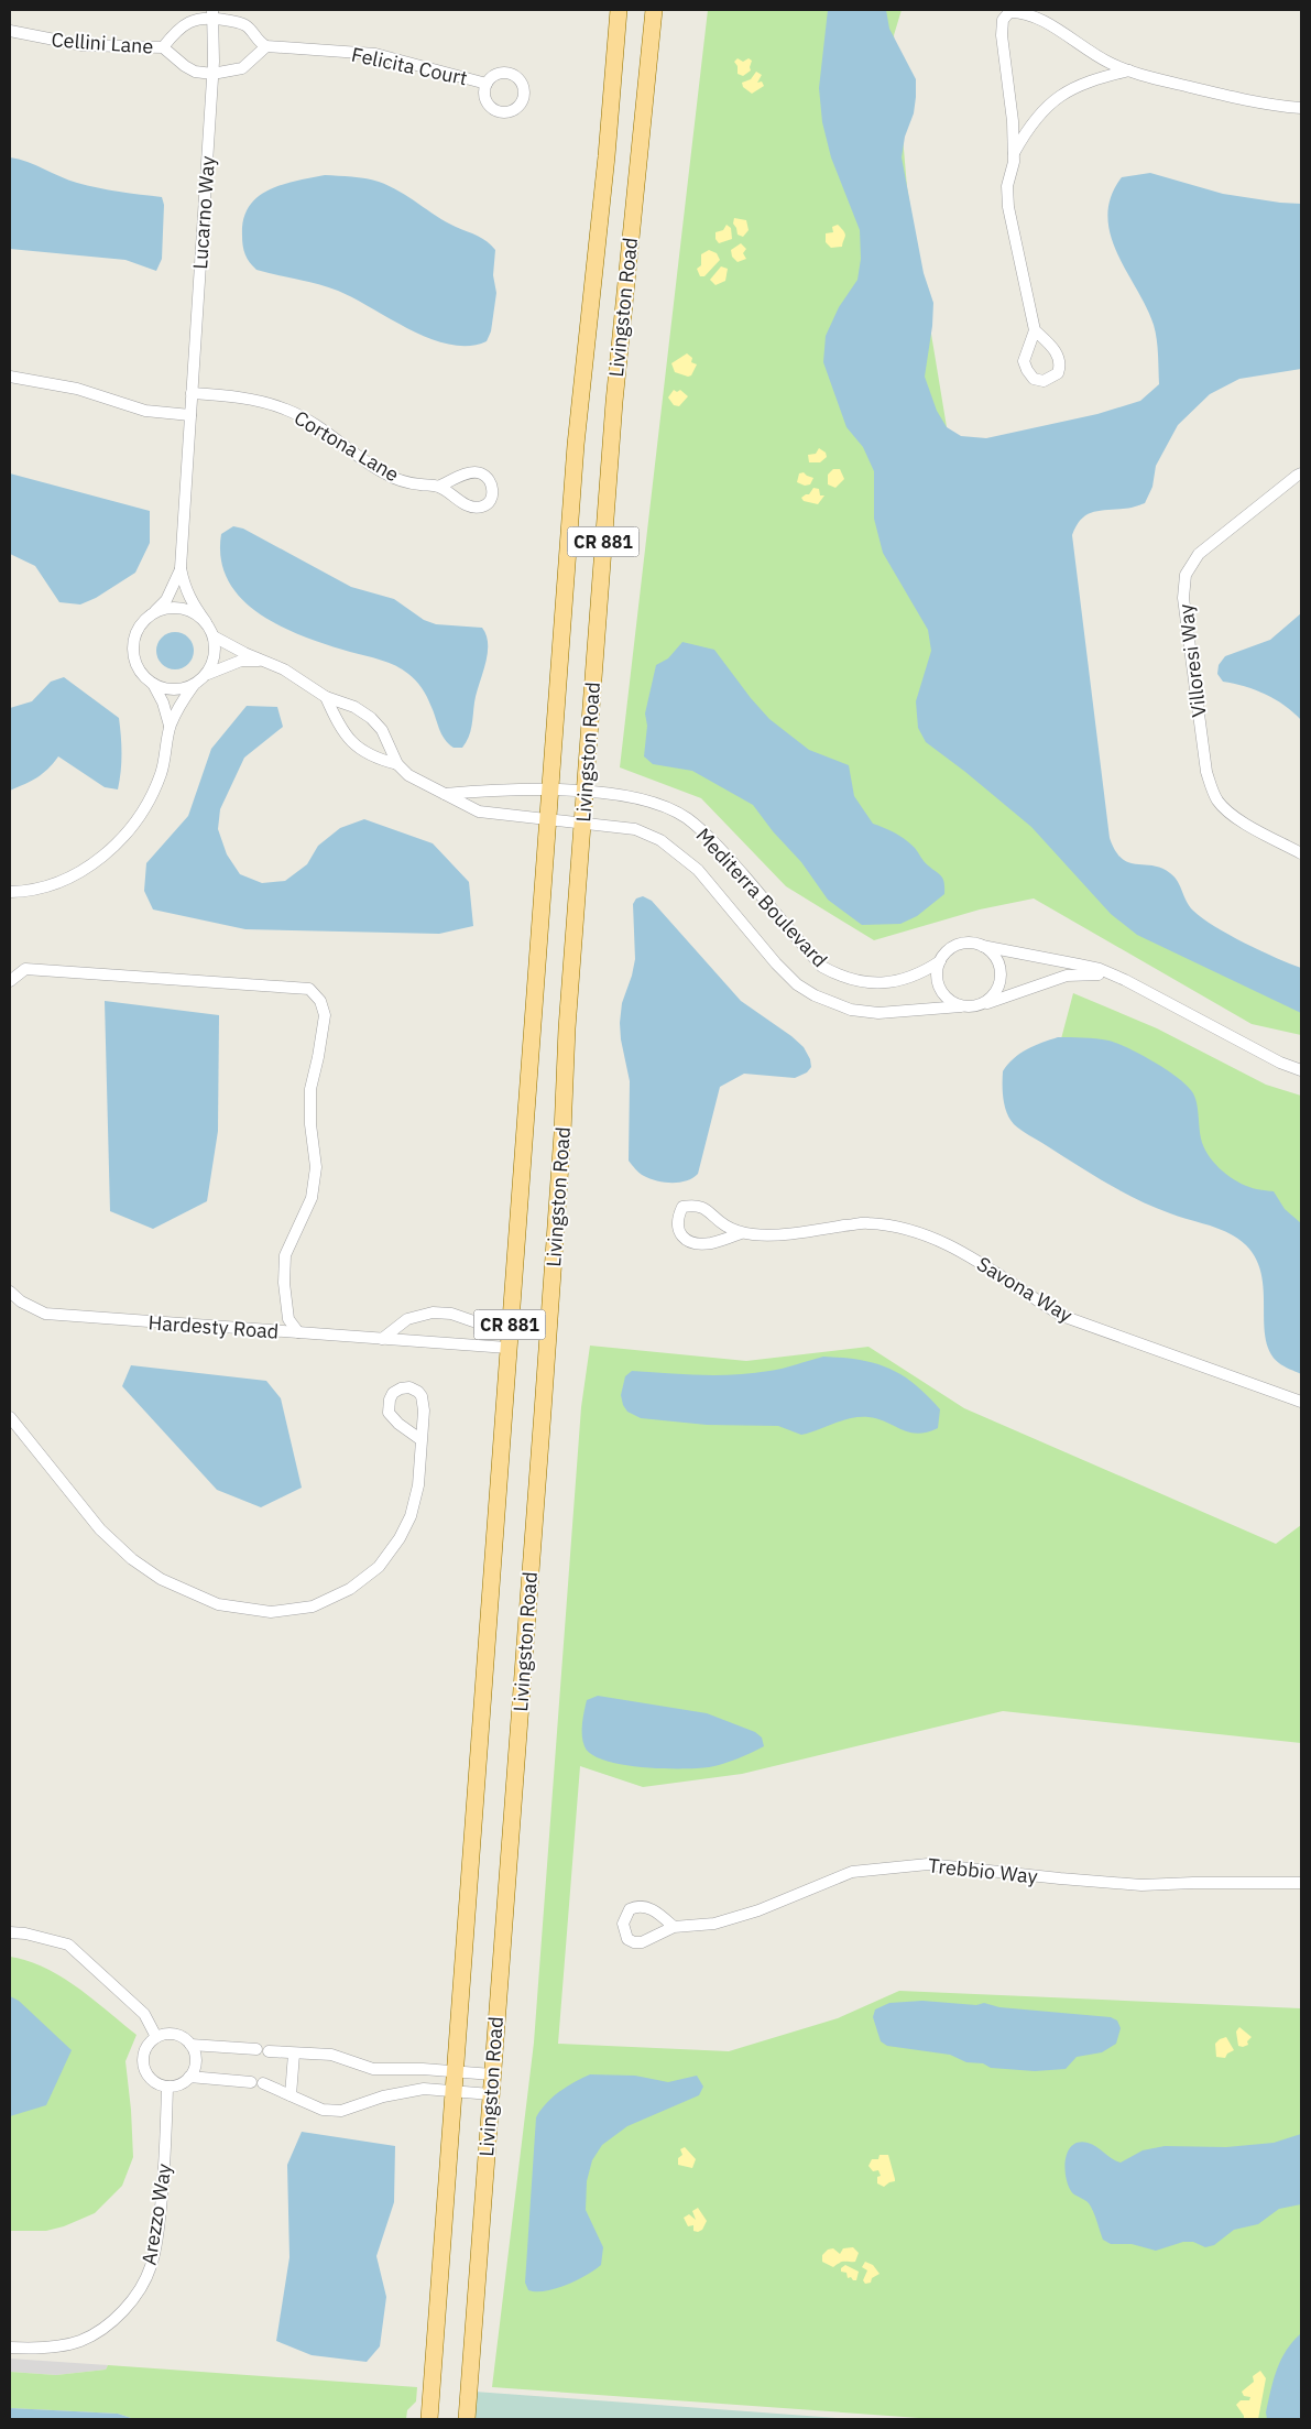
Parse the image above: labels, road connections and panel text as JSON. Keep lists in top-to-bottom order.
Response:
{
  "streets": {
    "main road": ["Livingston Road", "CR 881"],
    "street": [
      "Cellini Lane",
      "Felicita Court",
      "Lucarno Way",
      "Cortona Lane",
      "Villoresi Way",
      "Mediterra Boulevard",
      "Savona Way",
      "Hardesty Road",
      "Trebbio Way",
      "Arezzo Way"
    ]
  },
  "crossings": [
    ["Cellini Lane", "Lucarno Way"],
    ["Lucarno Way", "Cortona Lane"],
    ["Livingston Road", "Mediterra Boulevard"],
    ["Livingston Road", "Hardesty Road"]
  ]
}
